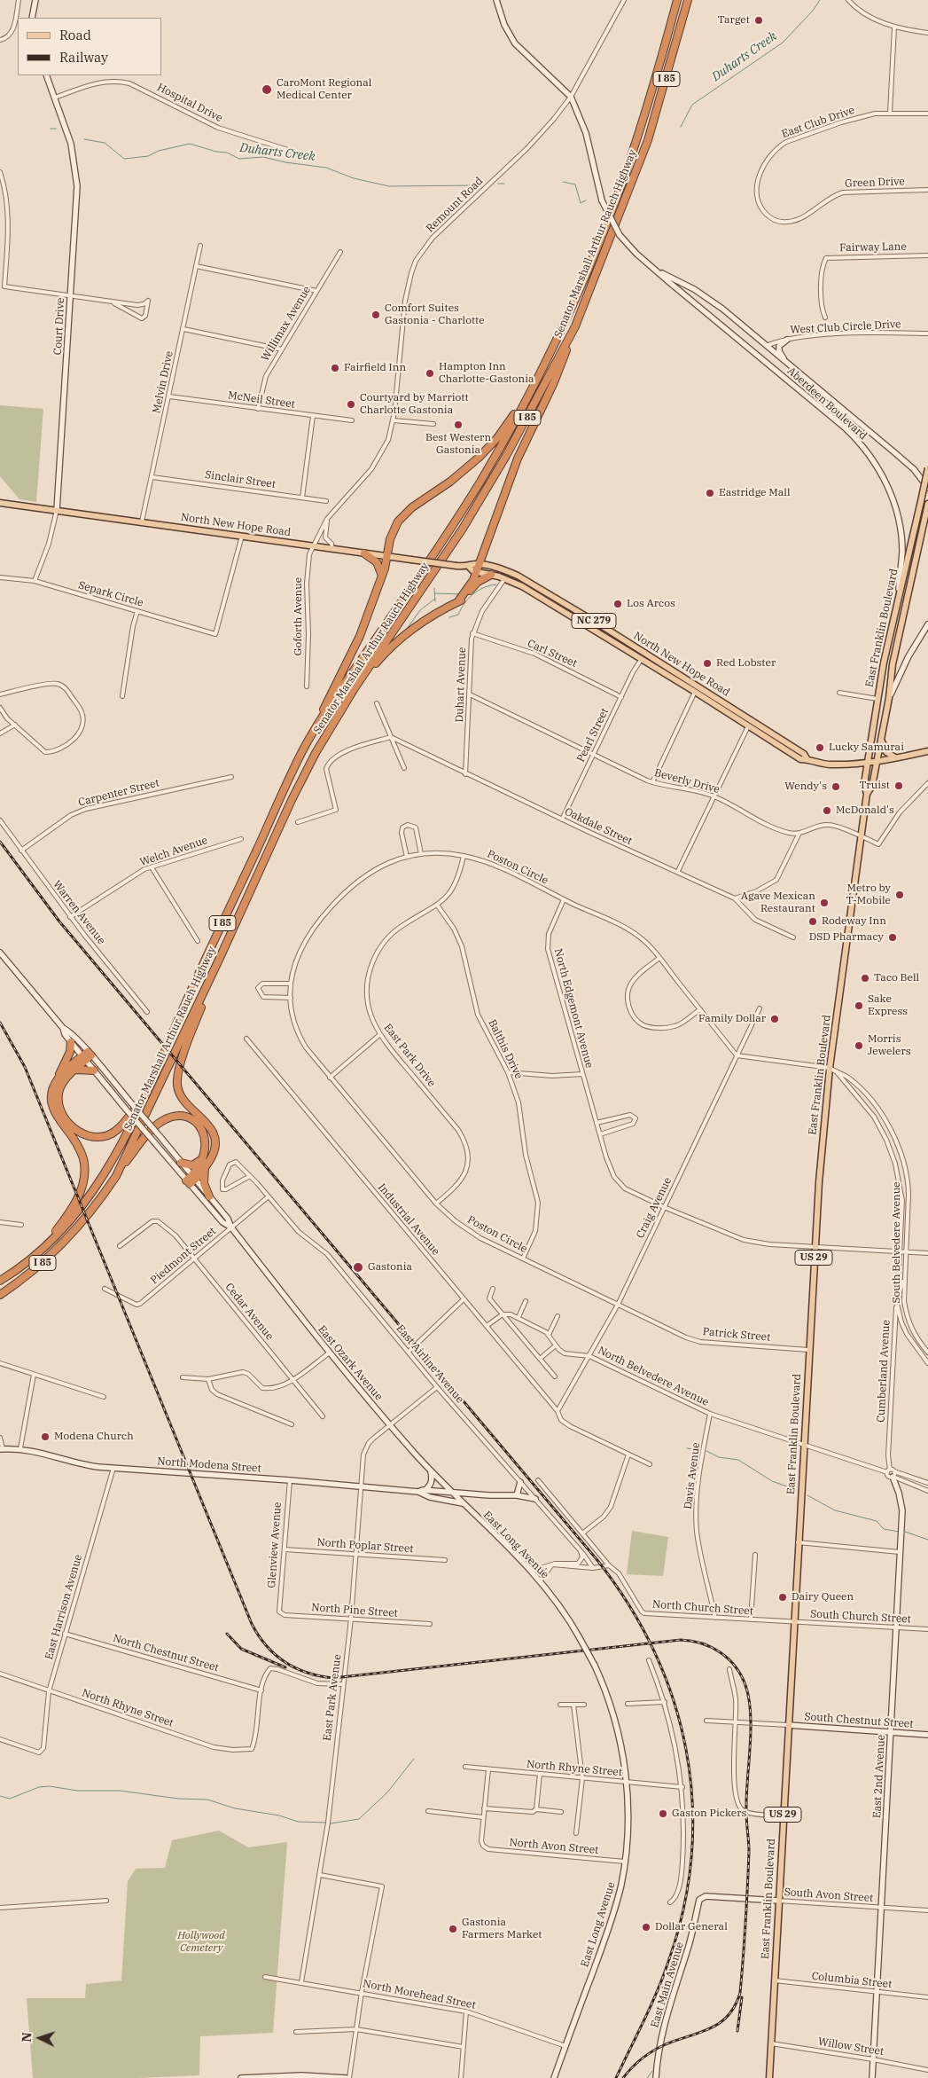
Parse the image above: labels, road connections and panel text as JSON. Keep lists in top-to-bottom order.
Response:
{
  "streets": {
    "highway": ["I 85", "Senator Marshall Arthur Rauch Highway"],
    "main road": [
      "Court Drive",
      "Aberdeen Boulevard",
      "North New Hope Road",
      "NC 279",
      "East Franklin Boulevard",
      "US 29",
      "East Ozark Avenue",
      "North Modena Street",
      "East Long Avenue",
      "South Chestnut Street",
      "East 2nd Avenue",
      "South Avon Street",
      "East Main Avenue"
    ],
    "street": [
      "Hospital Drive",
      "East Club Drive",
      "Green Drive",
      "Remount Road",
      "Fairway Lane",
      "Willimax Avenue",
      "West Club Circle Drive",
      "Melvin Drive",
      "McNeil Street",
      "Sinclair Street",
      "Separk Circle",
      "Goforth Avenue",
      "Carl Street",
      "Duhart Avenue",
      "Pearl Street",
      "Beverly Drive",
      "Carpenter Street",
      "Oakdale Street",
      "Welch Avenue",
      "Poston Circle",
      "Warren Avenue",
      "North Edgemont Avenue",
      "Balthis Drive",
      "East Park Drive",
      "Craig Avenue",
      "Industrial Avenue",
      "South Belvedere Avenue",
      "Piedmont Street",
      "Cedar Avenue",
      "Patrick Street",
      "East Airline Avenue",
      "Cumberland Avenue",
      "North Belvedere Avenue",
      "Davis Avenue",
      "Glenview Avenue",
      "North Poplar Street",
      "East Harrison Avenue",
      "North Church Street",
      "North Pine Street",
      "South Church Street",
      "North Chestnut Street",
      "East Park Avenue",
      "North Rhyne Street",
      "North Avon Street",
      "Columbia Street",
      "North Morehead Street",
      "Willow Street"
    ]
  },
  "crossings": [
    ["Hospital Drive", "Court Drive"],
    ["East Club Drive", "Green Drive"],
    ["Remount Road", "Aberdeen Boulevard"],
    ["Remount Road", "North New Hope Road"],
    ["Remount Road", "Goforth Avenue"],
    ["Willimax Avenue", "McNeil Street"],
    ["Court Drive", "North New Hope Road"],
    ["Court Drive", "Separk Circle"],
    ["West Club Circle Drive", "Aberdeen Boulevard"],
    ["Melvin Drive", "McNeil Street"],
    ["Melvin Drive", "Sinclair Street"],
    ["Melvin Drive", "North New Hope Road"],
    ["Aberdeen Boulevard", "East Franklin Boulevard"],
    ["North New Hope Road", "Separk Circle"],
    ["North New Hope Road", "Goforth Avenue"],
    ["North New Hope Road", "NC 279"],
    ["North New Hope Road", "East Franklin Boulevard"],
    ["North New Hope Road", "Duhart Avenue"],
    ["North New Hope Road", "Pearl Street"],
    ["NC 279", "East Franklin Boulevard"],
    ["East Franklin Boulevard", "North Edgemont Avenue"],
    ["East Franklin Boulevard", "South Belvedere Avenue"],
    ["East Franklin Boulevard", "Patrick Street"],
    ["East Franklin Boulevard", "North Church Street"],
    ["East Franklin Boulevard", "South Church Street"],
    ["East Franklin Boulevard", "South Chestnut Street"],
    ["East Franklin Boulevard", "South Avon Street"],
    ["East Franklin Boulevard", "Columbia Street"],
    ["East Franklin Boulevard", "Willow Street"],
    ["Carl Street", "Duhart Avenue"],
    ["Carl Street", "Pearl Street"],
    ["Duhart Avenue", "Beverly Drive"],
    ["Duhart Avenue", "Oakdale Street"],
    ["Pearl Street", "Beverly Drive"],
    ["Pearl Street", "Oakdale Street"],
    ["Carpenter Street", "Warren Avenue"],
    ["Welch Avenue", "Warren Avenue"],
    ["Poston Circle", "North Edgemont Avenue"],
    ["Poston Circle", "Balthis Drive"],
    ["Poston Circle", "East Park Drive"],
    ["Poston Circle", "Craig Avenue"],
    ["Poston Circle", "Patrick Street"],
    ["North Edgemont Avenue", "Craig Avenue"],
    ["North Edgemont Avenue", "South Belvedere Avenue"],
    ["Balthis Drive", "East Park Drive"],
    ["Craig Avenue", "Industrial Avenue"],
    ["Craig Avenue", "Patrick Street"],
    ["Craig Avenue", "North Belvedere Avenue"],
    ["South Belvedere Avenue", "Cumberland Avenue"],
    ["Piedmont Street", "Cedar Avenue"],
    ["Piedmont Street", "East Ozark Avenue"],
    ["Piedmont Street", "East Airline Avenue"],
    ["East Ozark Avenue", "North Modena Street"],
    ["East Ozark Avenue", "East Long Avenue"],
    ["East Ozark Avenue", "East Park Avenue"],
    ["East Airline Avenue", "North Modena Street"],
    ["East Airline Avenue", "East Park Avenue"],
    ["North Belvedere Avenue", "Davis Avenue"],
    ["North Modena Street", "Glenview Avenue"],
    ["North Modena Street", "East Long Avenue"],
    ["North Modena Street", "East Harrison Avenue"],
    ["North Modena Street", "East Park Avenue"],
    ["Davis Avenue", "North Church Street"],
    ["Glenview Avenue", "North Poplar Street"],
    ["Glenview Avenue", "North Pine Street"],
    ["East Long Avenue", "North Rhyne Street"],
    ["East Long Avenue", "North Avon Street"],
    ["East Long Avenue", "North Morehead Street"],
    ["North Poplar Street", "East Park Avenue"],
    ["East Harrison Avenue", "North Chestnut Street"],
    ["East Harrison Avenue", "North Rhyne Street"],
    ["North Church Street", "South Church Street"],
    ["North Pine Street", "East Park Avenue"],
    ["South Church Street", "East 2nd Avenue"],
    ["North Chestnut Street", "North Rhyne Street"],
    ["East Park Avenue", "North Morehead Street"],
    ["South Chestnut Street", "East 2nd Avenue"],
    ["East 2nd Avenue", "South Avon Street"],
    ["East 2nd Avenue", "Columbia Street"],
    ["East 2nd Avenue", "Willow Street"],
    ["South Avon Street", "East Main Avenue"]
  ],
  "water": ["Duharts Creek"],
  "parks": ["Hollywood Cemetery"],
  "places": [
    "Target",
    "CaroMont Regional Medical Center",
    "Comfort Suites Gastonia - Charlotte",
    "Fairfield Inn",
    "Hampton Inn Charlotte-Gastonia",
    "Courtyard by Marriott Charlotte Gastonia",
    "Best Western Gastonia",
    "Eastridge Mall",
    "Los Arcos",
    "Red Lobster",
    "Lucky Samurai",
    "Truist",
    "Wendy's",
    "McDonald's",
    "Metro by T-Mobile",
    "Agave Mexican Restaurant",
    "Rodeway Inn",
    "DSD Pharmacy",
    "Taco Bell",
    "Sake Express",
    "Family Dollar",
    "Morris Jewelers",
    "Gastonia",
    "Modena Church",
    "Dairy Queen",
    "Gaston Pickers",
    "Dollar General",
    "Gastonia Farmers Market"
  ],
  "legend": ["Road", "Railway"],
  "north": "left"
}
